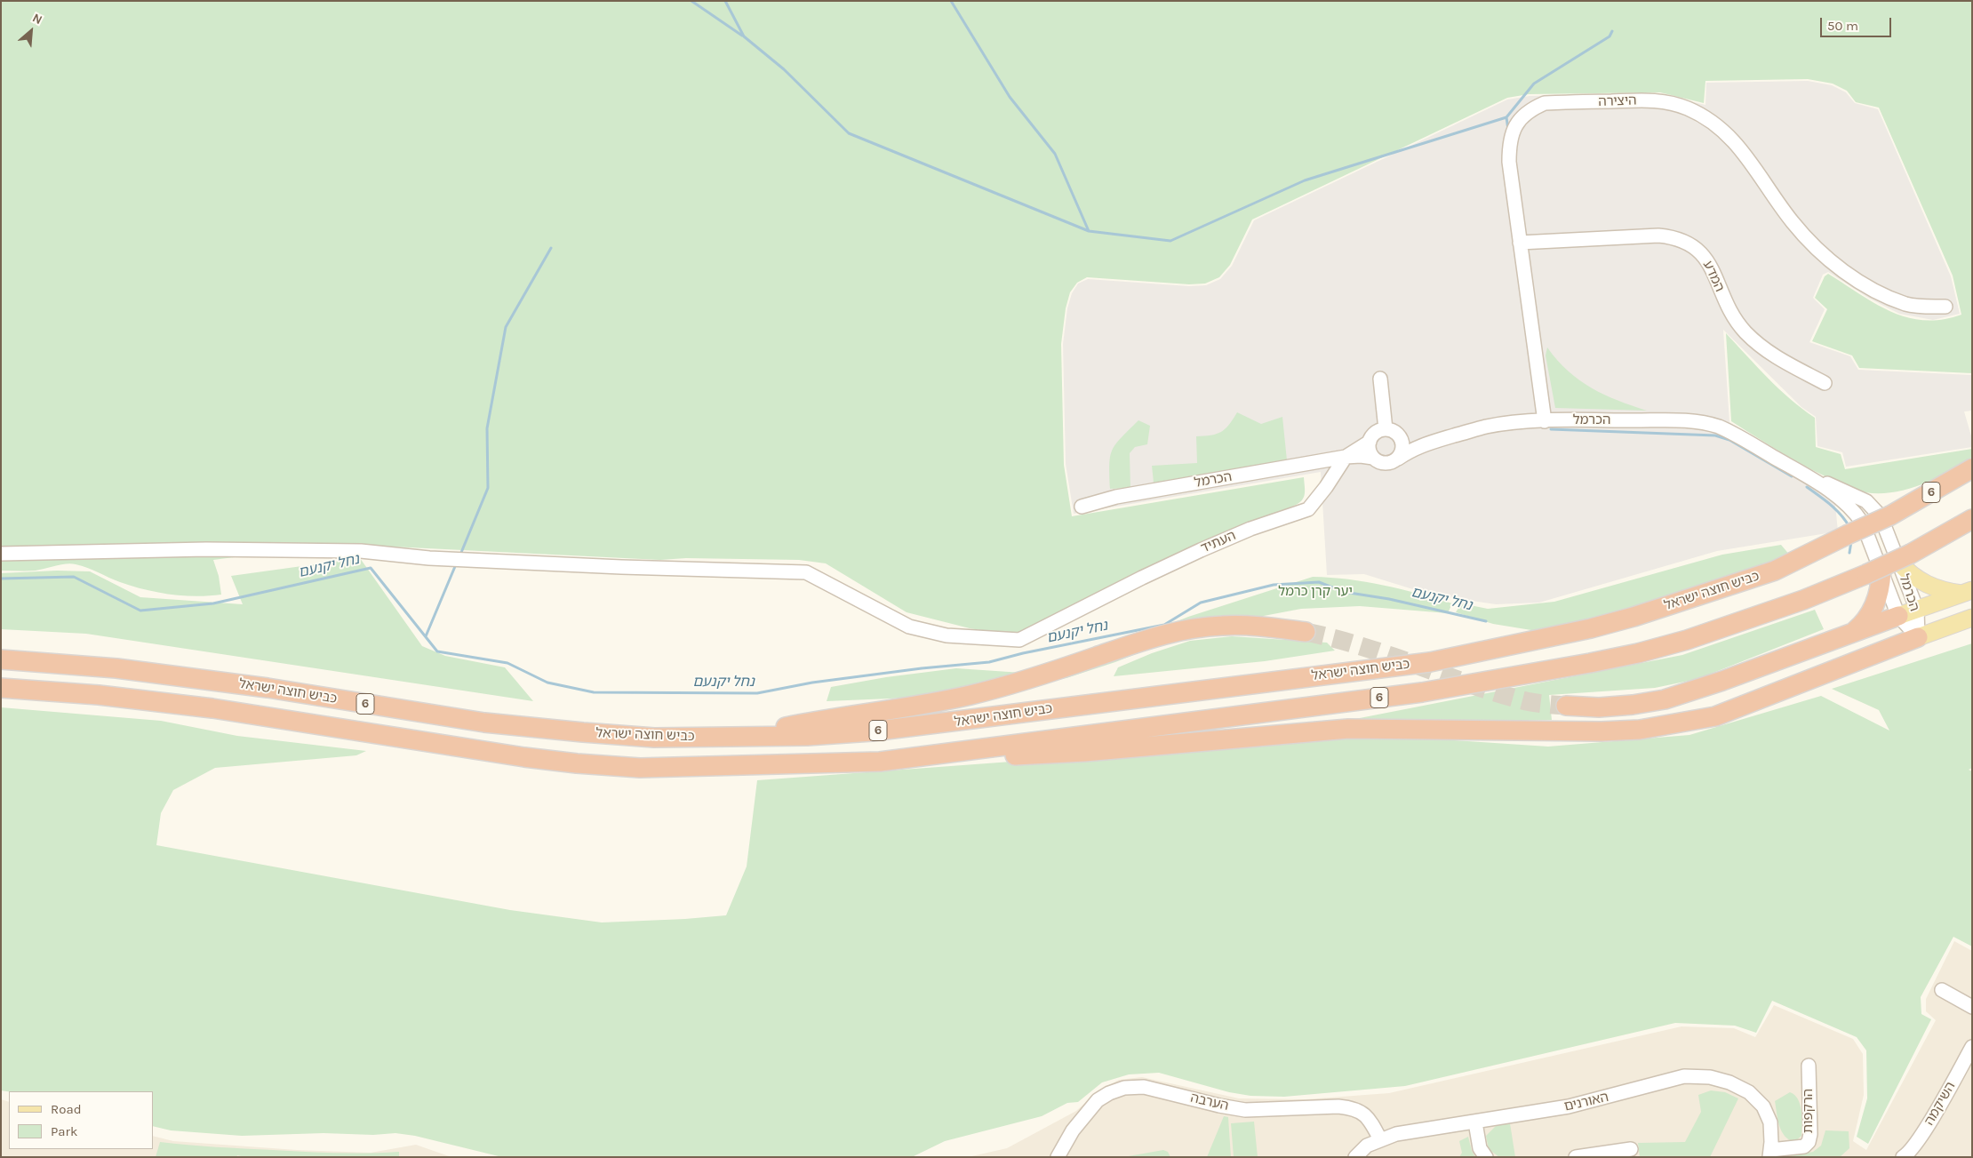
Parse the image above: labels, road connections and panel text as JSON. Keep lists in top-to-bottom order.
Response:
{
  "streets": {
    "highway": ["6", "כביש חוצה ישראל"],
    "street": [
      "היצירה",
      "המדע",
      "הכרמל",
      "העתיד",
      "הערבה",
      "האורנים",
      "השיקמה",
      "הרקפות"
    ]
  },
  "crossings": [
    ["היצירה", "המדע"],
    ["היצירה", "הכרמל"],
    ["הכרמל", "6"],
    ["הכרמל", "העתיד"],
    ["הערבה", "האורנים"],
    ["האורנים", "הרקפות"]
  ],
  "water": ["נחל יקנעם"],
  "parks": ["יער קרן כרמל"],
  "legend": ["Road", "Park"],
  "scale_bar": "50 m",
  "north": "top right"
}
